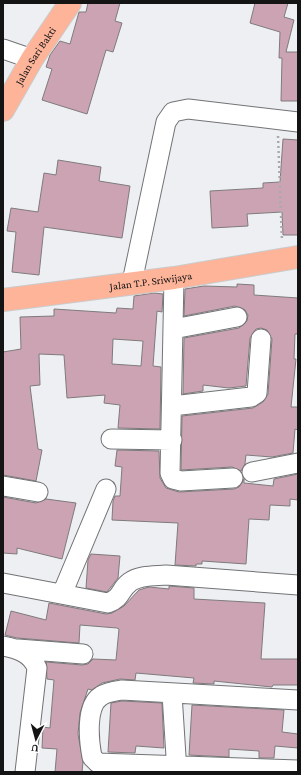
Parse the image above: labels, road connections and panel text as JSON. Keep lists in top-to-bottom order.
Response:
{
  "streets": {
    "main road": ["Jalan Sari Bakti", "Jalan T.P. Sriwijaya"]
  },
  "north": "bottom"
}
